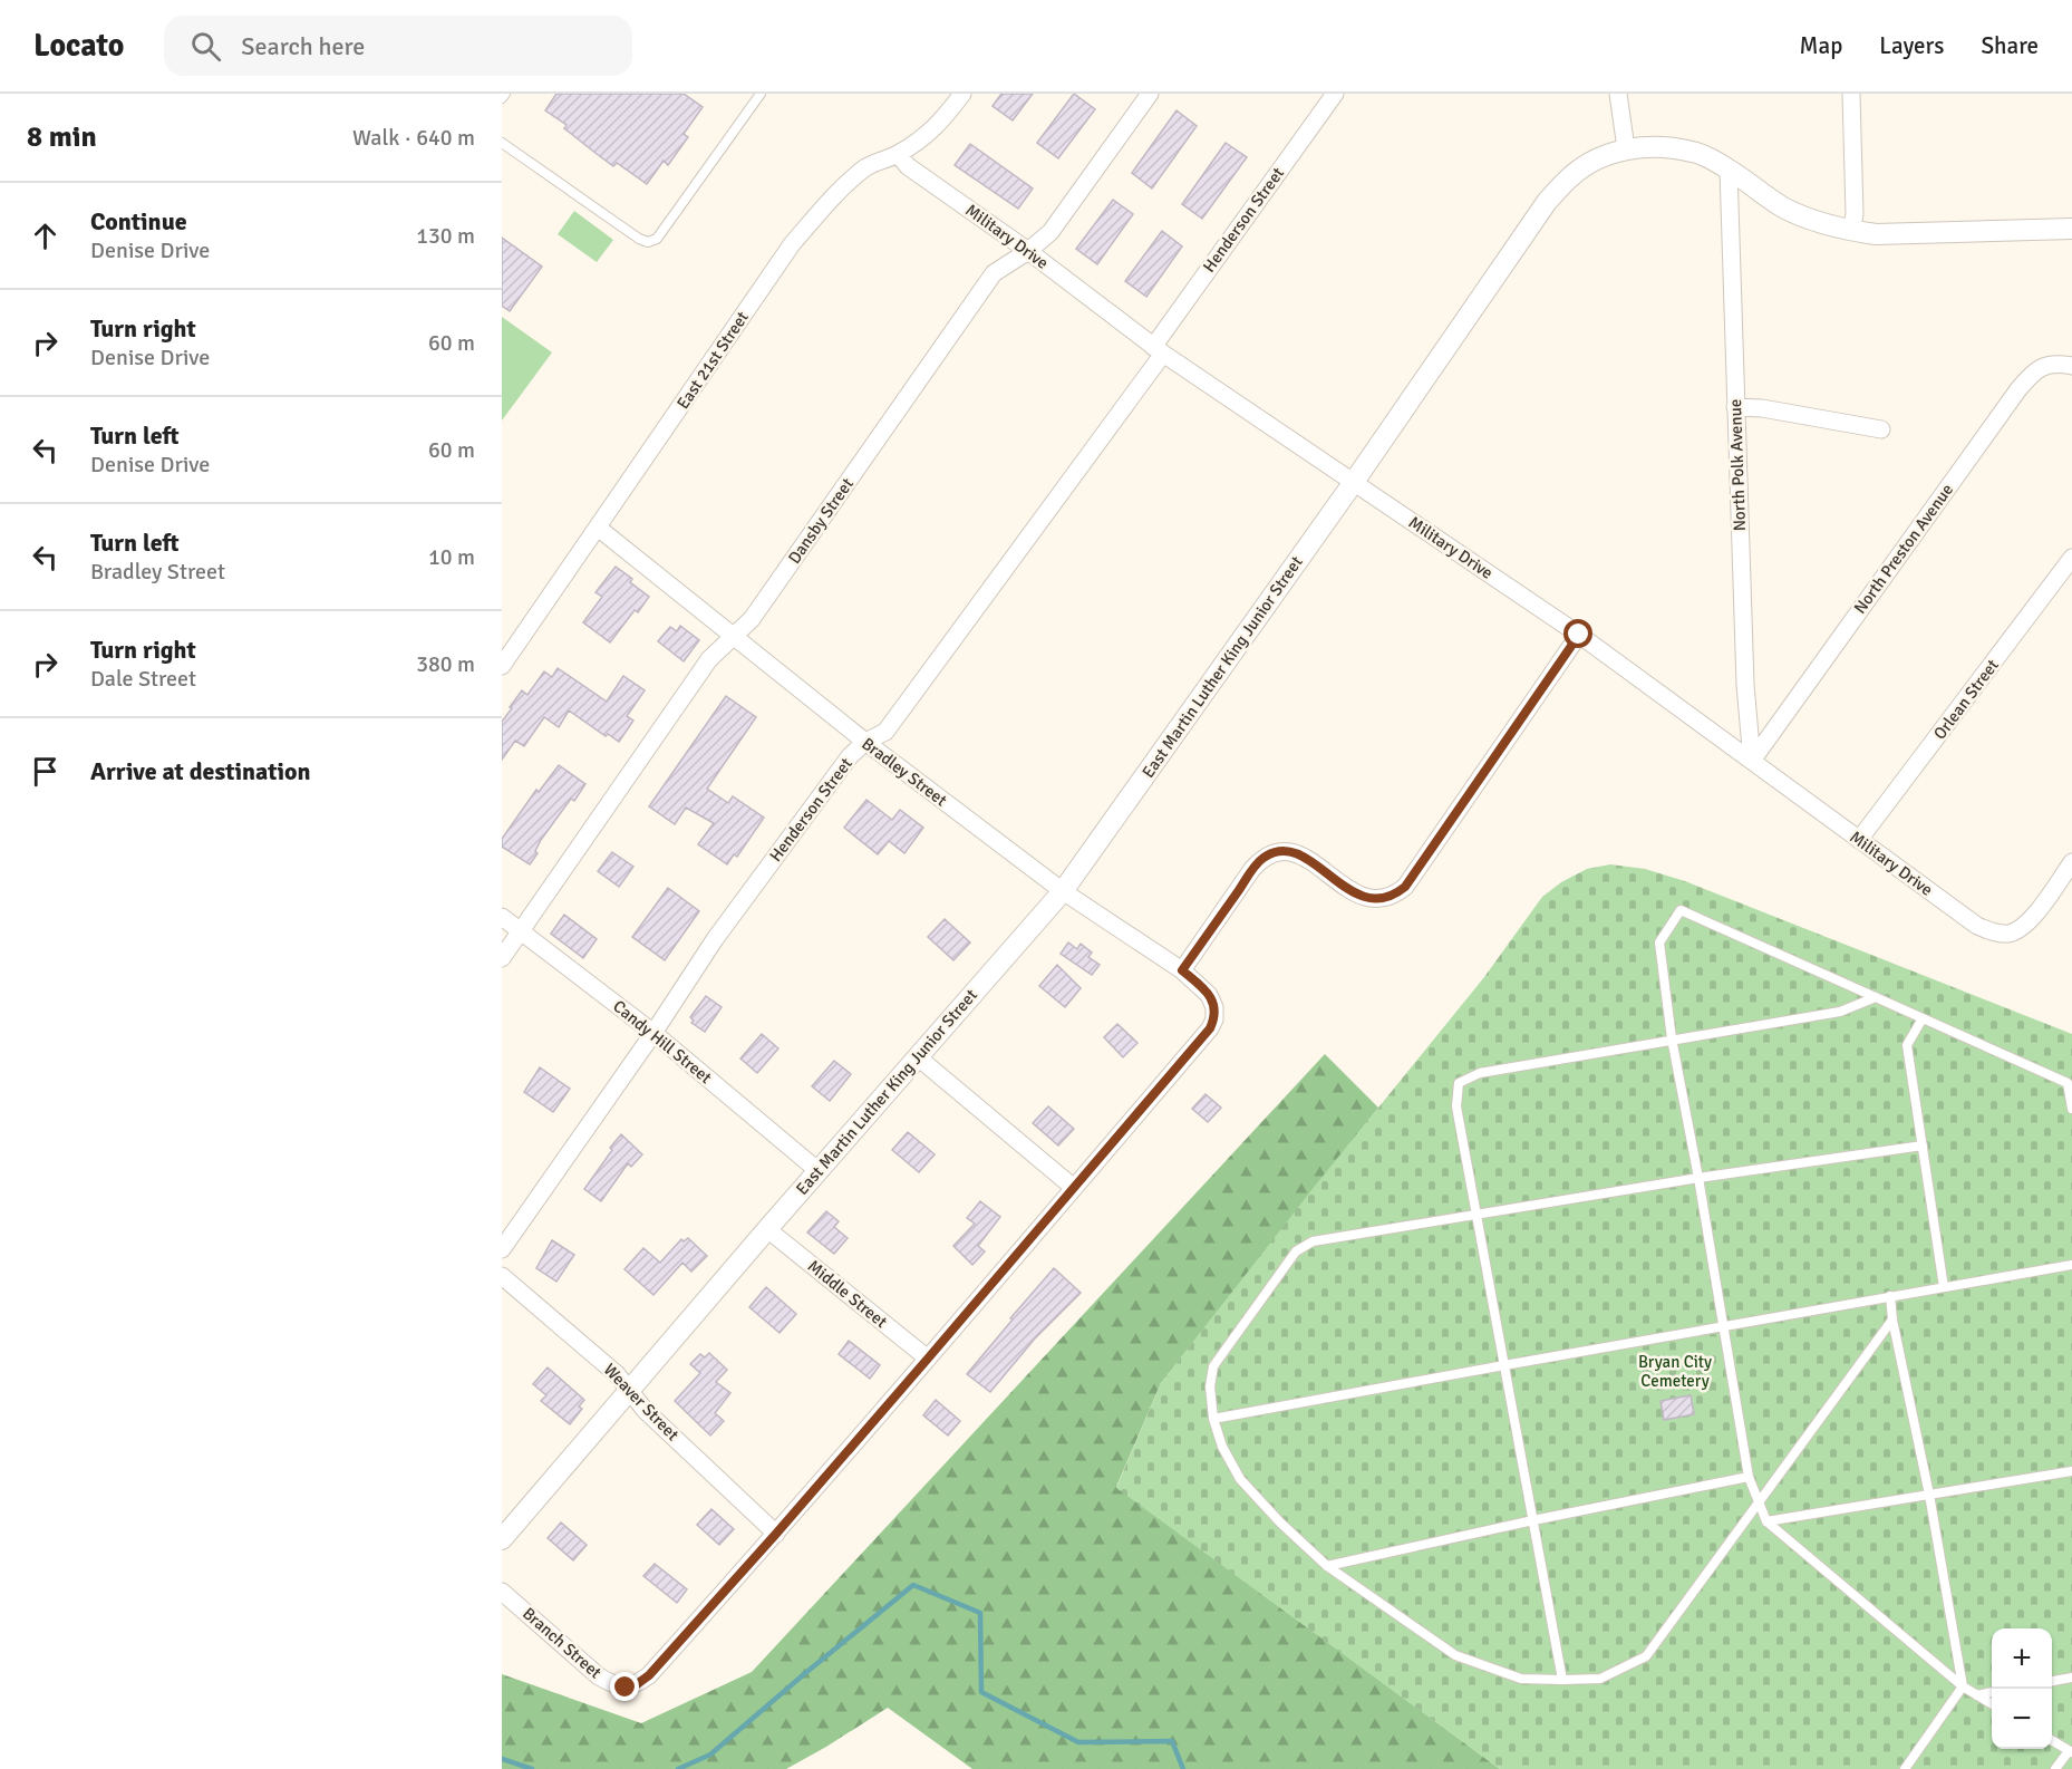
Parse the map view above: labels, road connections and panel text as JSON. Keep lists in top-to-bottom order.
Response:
{
  "streets": {
    "street": [
      "Henderson Street",
      "Military Drive",
      "East 21st Street",
      "North Polk Avenue",
      "Dansby Street",
      "North Preston Avenue",
      "East Martin Luther King Junior Street",
      "Orlean Street",
      "Bradley Street",
      "Candy Hill Street",
      "Middle Street",
      "Weaver Street",
      "Branch Street"
    ]
  },
  "crossings": [
    ["Henderson Street", "Military Drive"],
    ["Henderson Street", "Bradley Street"],
    ["Henderson Street", "Candy Hill Street"],
    ["Military Drive", "East 21st Street"],
    ["Military Drive", "North Polk Avenue"],
    ["Military Drive", "Dansby Street"],
    ["Military Drive", "North Preston Avenue"],
    ["Military Drive", "East Martin Luther King Junior Street"],
    ["Military Drive", "Orlean Street"],
    ["East 21st Street", "Bradley Street"],
    ["North Polk Avenue", "North Preston Avenue"],
    ["North Polk Avenue", "East Martin Luther King Junior Street"],
    ["Dansby Street", "Bradley Street"],
    ["Dansby Street", "Candy Hill Street"],
    ["East Martin Luther King Junior Street", "Bradley Street"],
    ["East Martin Luther King Junior Street", "Candy Hill Street"],
    ["East Martin Luther King Junior Street", "Middle Street"],
    ["East Martin Luther King Junior Street", "Weaver Street"],
    ["Weaver Street", "Branch Street"]
  ],
  "parks": ["Bryan City Cemetery"],
  "page": {
    "header": "Locato",
    "search": "Search here",
    "nav": ["Map", "Layers", "Share"],
    "heading": ["8 min", "Walk · 640 m"],
    "list": [
      ["Continue", "Denise Drive", "130 m"],
      ["Turn right", "Denise Drive", "60 m"],
      ["Turn left", "Denise Drive", "60 m"],
      ["Turn left", "Bradley Street", "10 m"],
      ["Turn right", "Dale Street", "380 m"],
      "Arrive at destination"
    ],
    "map_buttons": ["+", "−"]
  }
}
